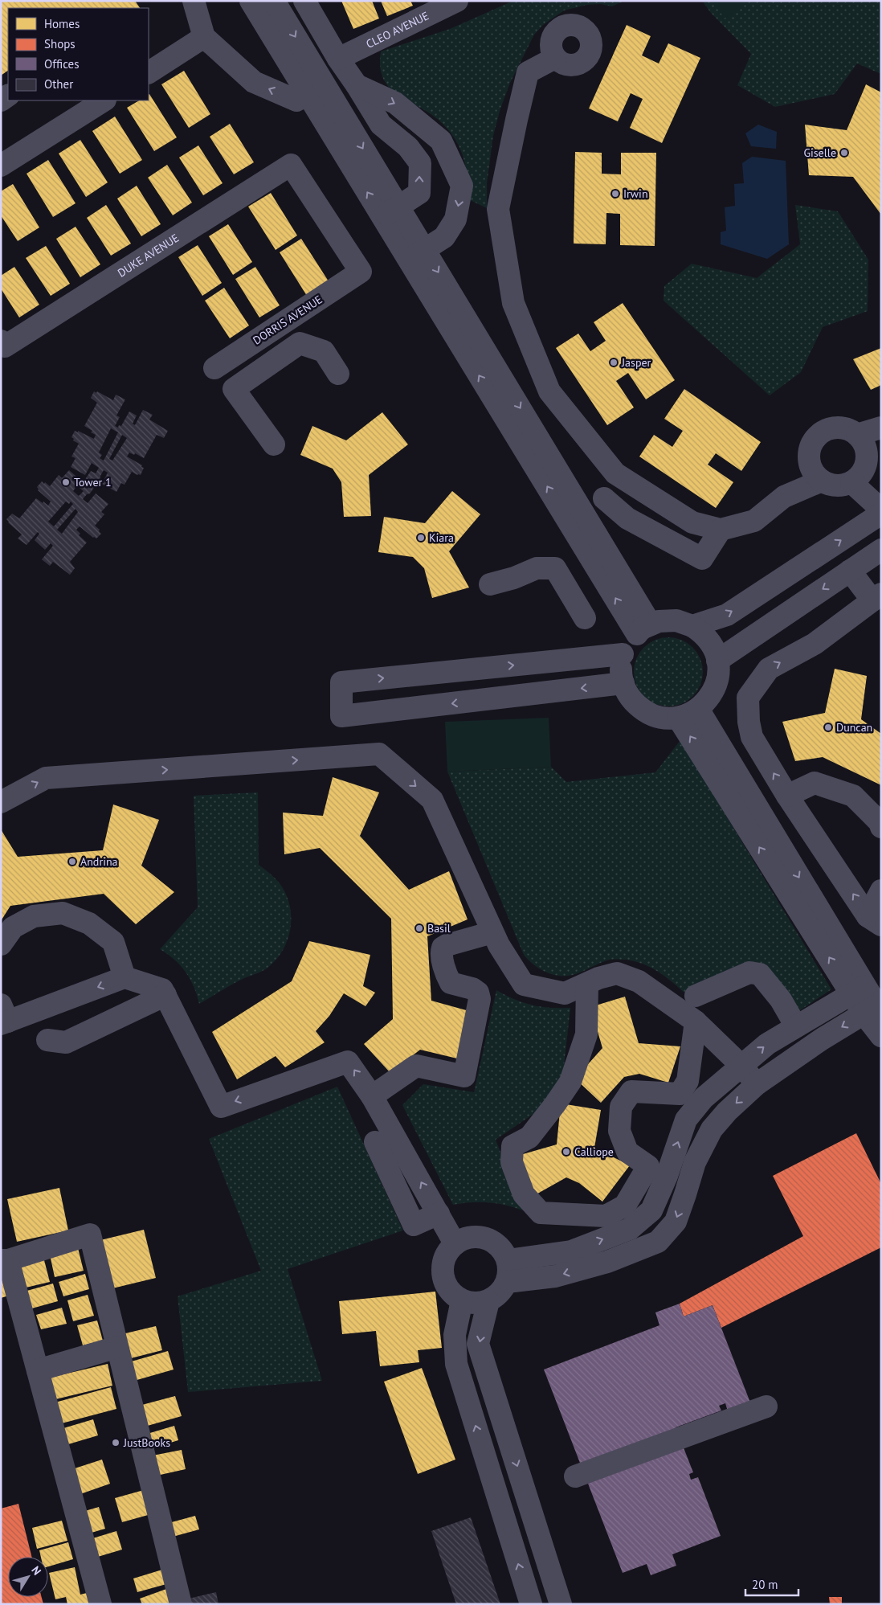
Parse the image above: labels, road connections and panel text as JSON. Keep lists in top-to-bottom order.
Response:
{
  "streets": {
    "street": ["CLEO AVENUE", "DUKE AVENUE", "DORRIS AVENUE"]
  },
  "crossings": [
    ["DUKE AVENUE", "DORRIS AVENUE"]
  ],
  "places": [
    "Giselle",
    "Irwin",
    "Jasper",
    "Tower 1",
    "Kiara",
    "Duncan",
    "Andrina",
    "Basil",
    "Calliope",
    "JustBooks"
  ],
  "legend": [
    "Homes",
    "Shops",
    "Offices",
    "Other"
  ],
  "scale_bar": "20 m",
  "north": "top right"
}
